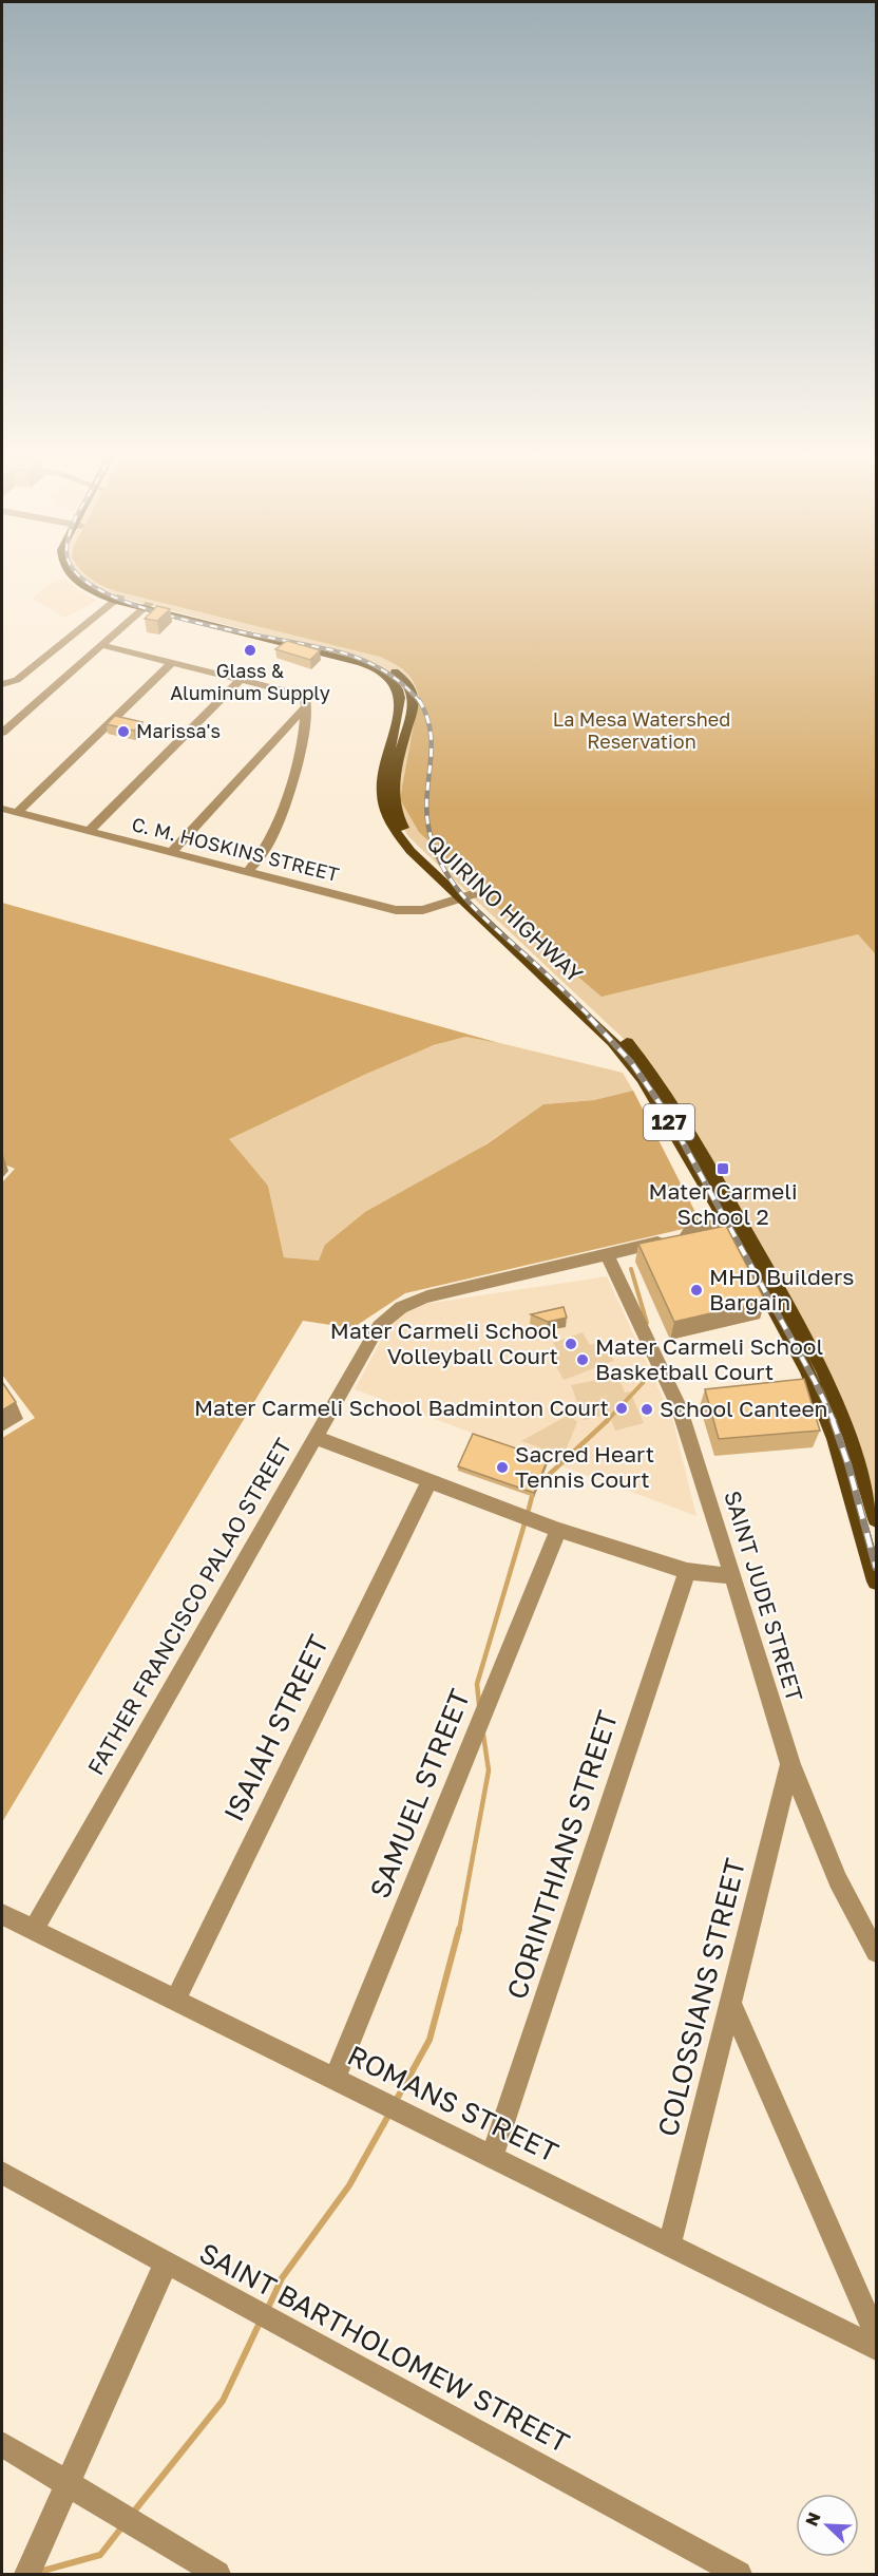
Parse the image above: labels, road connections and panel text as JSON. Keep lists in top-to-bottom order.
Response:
{
  "streets": {
    "main road": ["QUIRINO HIGHWAY", "127"],
    "street": [
      "C. M. HOSKINS STREET",
      "SAINT JUDE STREET",
      "FATHER FRANCISCO PALAO STREET",
      "ISAIAH STREET",
      "SAMUEL STREET",
      "CORINTHIANS STREET",
      "COLOSSIANS STREET",
      "ROMANS STREET",
      "SAINT BARTHOLOMEW STREET"
    ]
  },
  "crossings": [
    ["C. M. HOSKINS STREET", "QUIRINO HIGHWAY"],
    ["QUIRINO HIGHWAY", "FATHER FRANCISCO PALAO STREET"],
    ["SAINT JUDE STREET", "FATHER FRANCISCO PALAO STREET"],
    ["SAINT JUDE STREET", "COLOSSIANS STREET"],
    ["FATHER FRANCISCO PALAO STREET", "ROMANS STREET"],
    ["ISAIAH STREET", "ROMANS STREET"],
    ["SAMUEL STREET", "ROMANS STREET"],
    ["CORINTHIANS STREET", "ROMANS STREET"],
    ["COLOSSIANS STREET", "ROMANS STREET"]
  ],
  "parks": ["La Mesa Watershed Reservation"],
  "places": {
    "other": [
      "Glass & Aluminum Supply",
      "Marissa's",
      "MHD Builders Bargain",
      "Mater Carmeli School Volleyball Court",
      "Mater Carmeli School Basketball Court",
      "Mater Carmeli School Badminton Court",
      "School Canteen",
      "Sacred Heart Tennis Court"
    ],
    "transit": ["Mater Carmeli School 2"]
  },
  "north": "top left"
}
